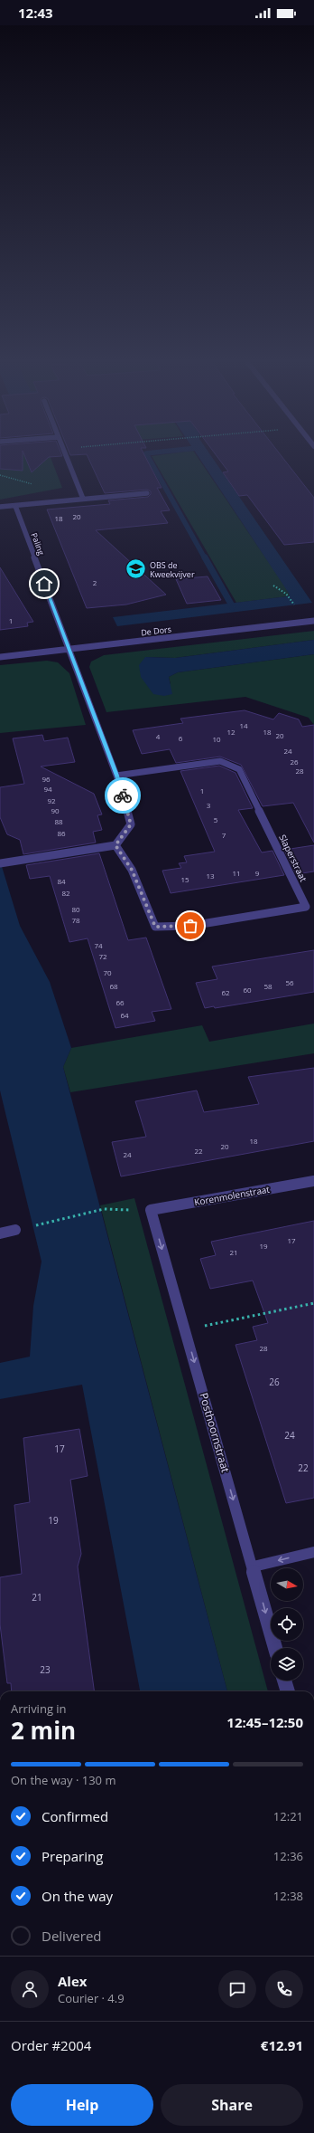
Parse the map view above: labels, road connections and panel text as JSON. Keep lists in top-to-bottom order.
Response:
{
  "streets": {
    "street": [
      "Paling",
      "De Dors",
      "Slaperstraat",
      "Korenmolenstraat",
      "Posthoornstraat"
    ]
  },
  "crossings": [
    ["Paling", "De Dors"],
    ["Korenmolenstraat", "Posthoornstraat"]
  ],
  "one_way": ["Posthoornstraat"],
  "places": {
    "school or university": ["OBS de Kweekvijver"]
  },
  "house_numbers": [
    "20",
    "18",
    "2",
    "1",
    "14",
    "12",
    "18",
    "20",
    "4",
    "6",
    "10",
    "24",
    "26",
    "28",
    "96",
    "94",
    "1",
    "92",
    "3",
    "90",
    "5",
    "88",
    "86",
    "7",
    "11",
    "9",
    "13",
    "15",
    "84",
    "82",
    "80",
    "78",
    "74",
    "72",
    "70",
    "56",
    "68",
    "58",
    "60",
    "62",
    "66",
    "64",
    "18",
    "20",
    "22",
    "24",
    "17",
    "19",
    "21",
    "28",
    "26",
    "24",
    "17",
    "22",
    "19",
    "21",
    "23"
  ],
  "north": "right",
  "page": {
    "status": "12:43",
    "heading": ["2 min", "Arriving in", "12:45–12:50"],
    "panel": [
      "Alex",
      "Courier · 4.9",
      "Order #2004",
      "€12.91"
    ],
    "bar": "On the way · 130 m",
    "list": [
      ["Confirmed", "12:21"],
      ["Preparing", "12:36"],
      ["On the way", "12:38"],
      "Delivered"
    ],
    "buttons": ["Help", "Share"]
  }
}
